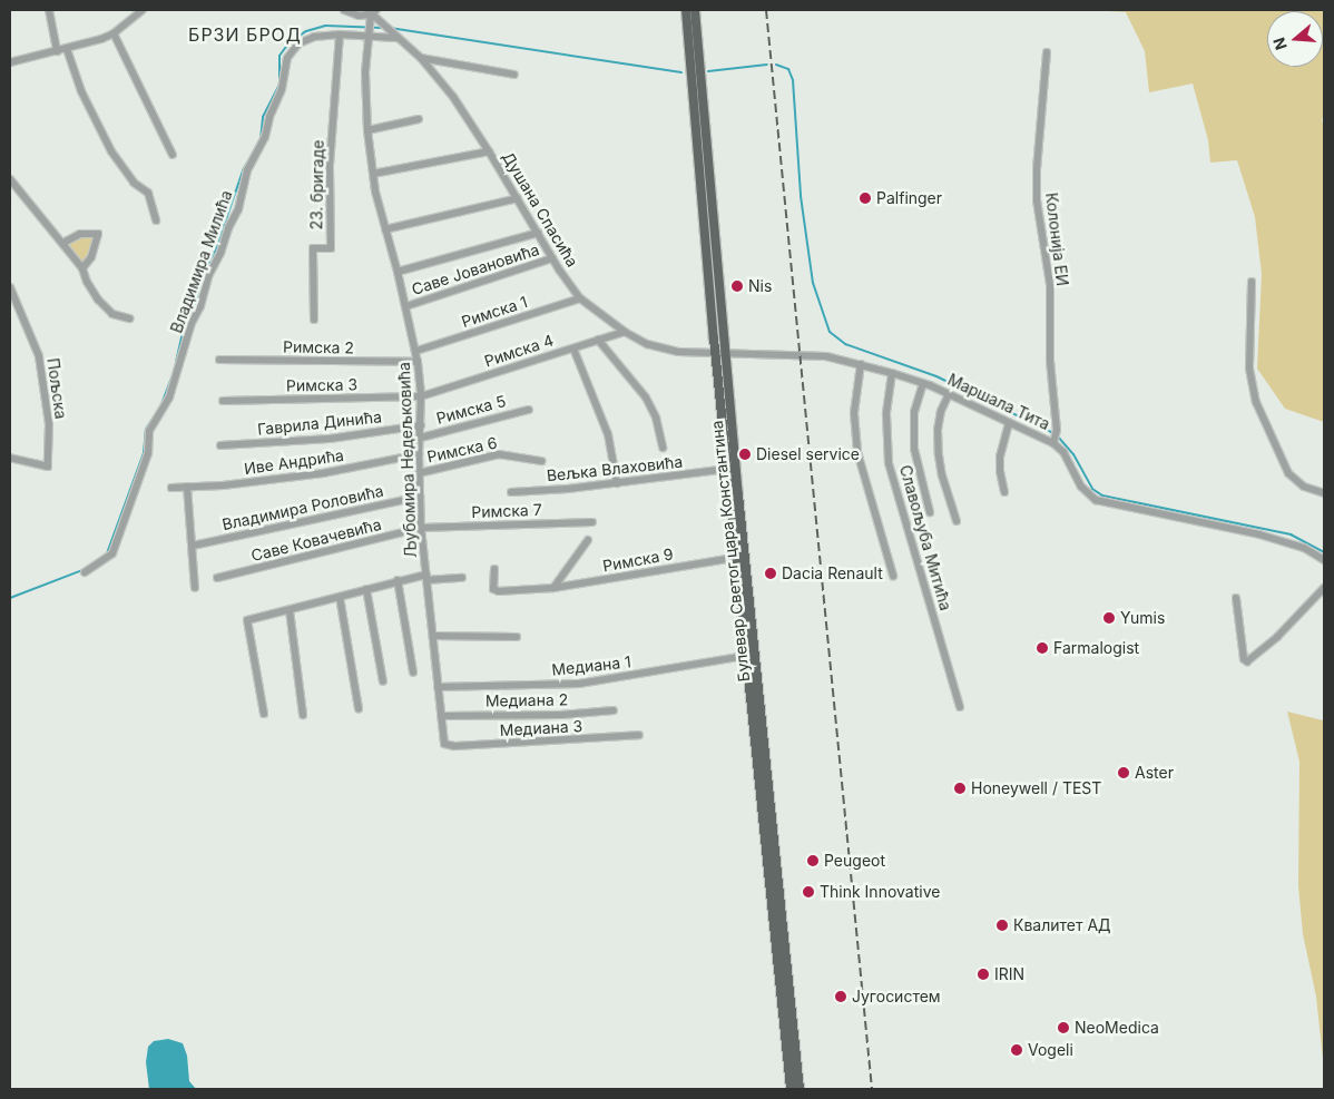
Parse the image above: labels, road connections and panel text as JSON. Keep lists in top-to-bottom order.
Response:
{
  "streets": {
    "main road": ["Булевар Светог цара Константина"],
    "street": [
      "23. бригаде",
      "Душана Спасића",
      "Колонија ЕИ",
      "Владимира Милића",
      "Саве Јовановића",
      "Римска 1",
      "Римска 2",
      "Римска 4",
      "Римска 3",
      "Пољска",
      "Маршала Тита",
      "Римска 5",
      "Гаврила Динића",
      "Римска 6",
      "Љубомира Недељковића",
      "Иве Андрића",
      "Вељка Влаховића",
      "Владимира Роловића",
      "Римска 7",
      "Славољуба Митића",
      "Саве Ковачевића",
      "Римска 9",
      "Медиана 1",
      "Медиана 2",
      "Медиана 3"
    ]
  },
  "crossings": [
    ["23. бригаде", "Владимира Милића"],
    ["Душана Спасића", "Владимира Милића"],
    ["Душана Спасића", "Саве Јовановића"],
    ["Душана Спасића", "Римска 1"],
    ["Душана Спасића", "Римска 4"],
    ["Душана Спасића", "Маршала Тита"],
    ["Душана Спасића", "Љубомира Недељковића"],
    ["Душана Спасића", "Булевар Светог цара Константина"],
    ["Колонија ЕИ", "Маршала Тита"],
    ["Владимира Милића", "Љубомира Недељковића"],
    ["Саве Јовановића", "Љубомира Недељковића"],
    ["Римска 1", "Љубомира Недељковића"],
    ["Римска 2", "Љубомира Недељковића"],
    ["Римска 4", "Римска 3"],
    ["Римска 4", "Љубомира Недељковића"],
    ["Римска 3", "Љубомира Недељковића"],
    ["Маршала Тита", "Славољуба Митића"],
    ["Маршала Тита", "Булевар Светог цара Константина"],
    ["Римска 5", "Љубомира Недељковића"],
    ["Гаврила Динића", "Љубомира Недељковића"],
    ["Римска 6", "Љубомира Недељковића"],
    ["Љубомира Недељковића", "Иве Андрића"],
    ["Љубомира Недељковића", "Владимира Роловића"],
    ["Љубомира Недељковића", "Римска 7"],
    ["Љубомира Недељковића", "Саве Ковачевића"],
    ["Љубомира Недељковића", "Медиана 1"],
    ["Љубомира Недељковића", "Медиана 2"],
    ["Љубомира Недељковића", "Медиана 3"],
    ["Римска 7", "Саве Ковачевића"],
    ["Булевар Светог цара Константина", "Медиана 1"]
  ],
  "districts": ["БРЗИ БРОД"],
  "places": [
    "Palfinger",
    "Nis",
    "Diesel service",
    "Dacia Renault",
    "Yumis",
    "Farmalogist",
    "Aster",
    "Honeywell / TEST",
    "Peugeot",
    "Think Innovative",
    "Квалитет АД",
    "IRIN",
    "Југосистем",
    "NeoMedica",
    "Vogeli"
  ],
  "north": "left"
}
